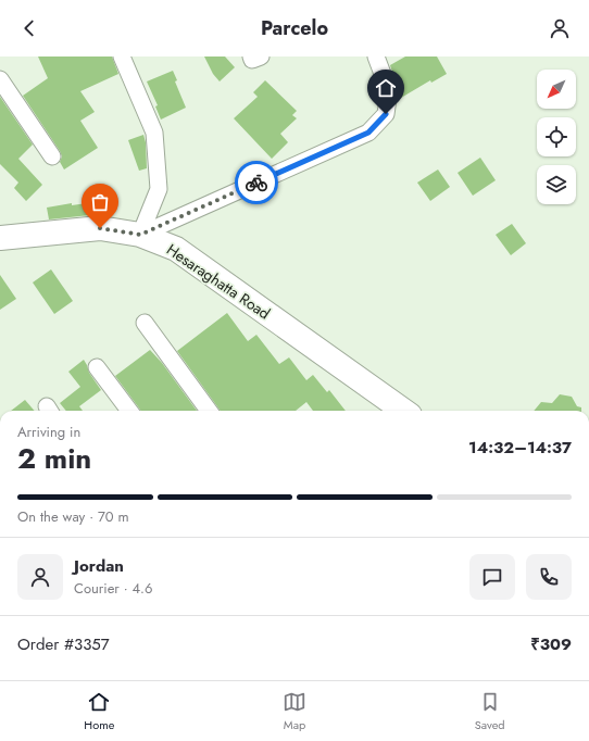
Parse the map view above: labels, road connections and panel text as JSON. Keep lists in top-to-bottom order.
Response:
{
  "streets": {
    "main road": ["Hesaraghatta Road"]
  },
  "north": "bottom left",
  "page": {
    "header": "Parcelo",
    "heading": ["2 min", "Arriving in", "14:32–14:37"],
    "panel": [
      "Jordan",
      "Courier · 4.6",
      "Order #3357",
      "₹309"
    ],
    "bar": "On the way · 70 m",
    "tabs": ["Home", "Map", "Saved"]
  }
}
